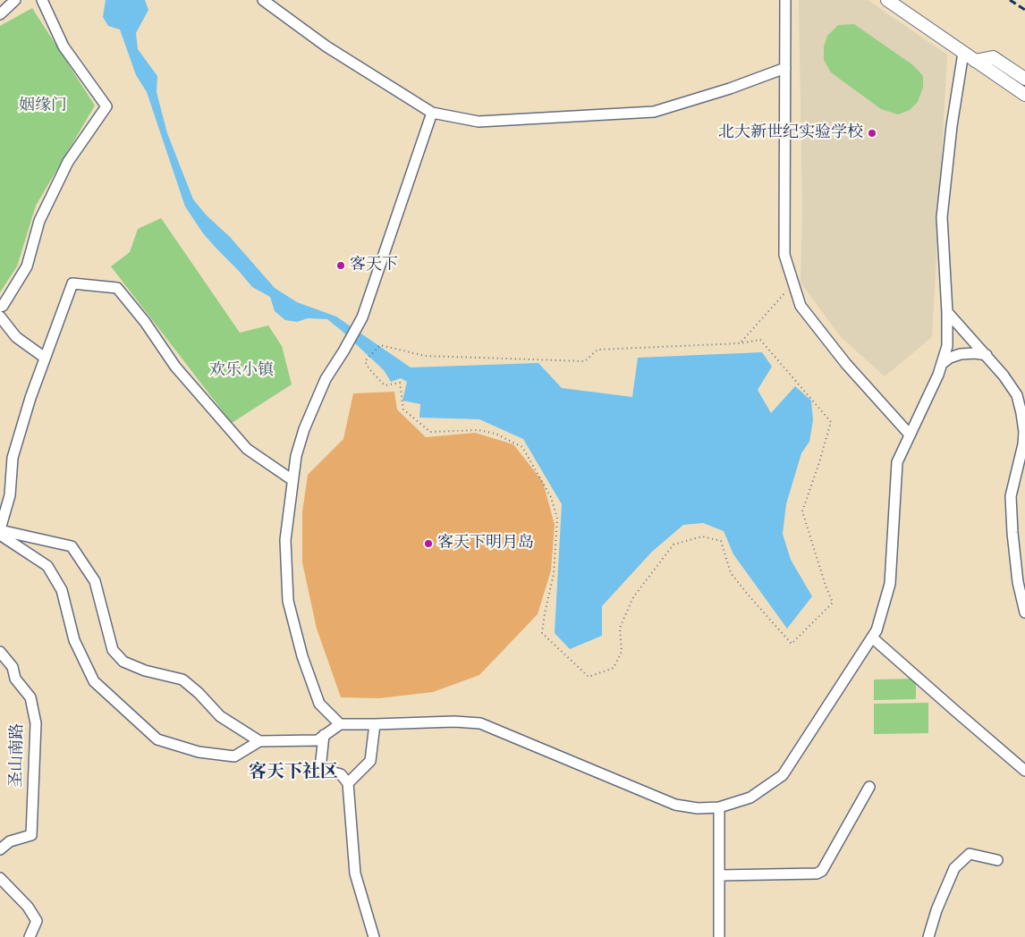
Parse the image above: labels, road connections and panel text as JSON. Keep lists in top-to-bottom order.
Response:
{
  "streets": {
    "street": ["圣山南路"]
  },
  "districts": ["客天下社区"],
  "parks": ["姻缘门", "欢乐小镇"],
  "places": ["北大新世纪实验学校", "客天下", "客天下明月岛"]
}
